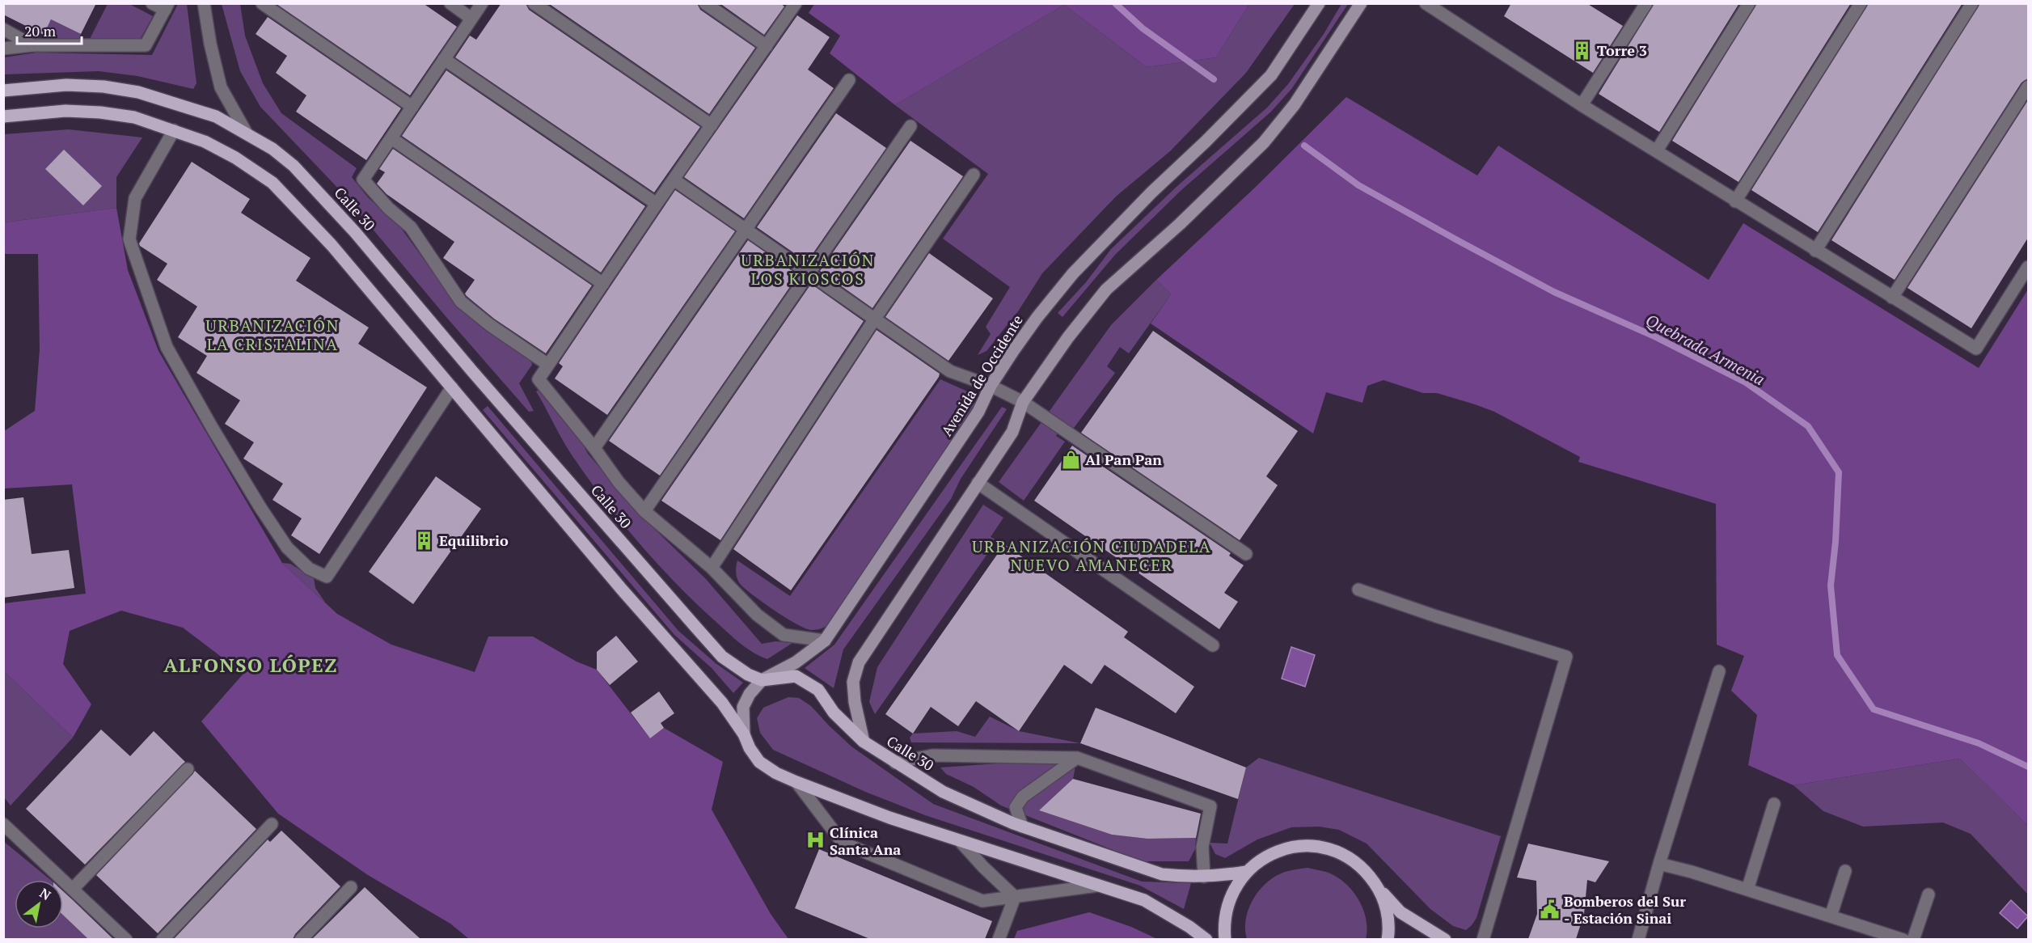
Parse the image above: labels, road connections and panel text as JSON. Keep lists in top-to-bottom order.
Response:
{
  "streets": {
    "main road": ["Calle 30", "Avenida de Occidente"]
  },
  "crossings": [
    ["Calle 30", "Avenida de Occidente"]
  ],
  "districts": [
    "URBANIZACIÓN LOS KIOSCOS",
    "URBANIZACIÓN LA CRISTALINA",
    "URBANIZACIÓN CIUDADELA NUEVO AMANECER",
    "ALFONSO LÓPEZ"
  ],
  "water": ["Quebrada Armenia"],
  "places": {
    "building": ["Torre 3", "Equilibrio"],
    "shop": ["Al Pan Pan"],
    "hospital": ["Clínica Santa Ana"],
    "public building": ["Bomberos del Sur - Estación Sinai"]
  },
  "scale_bar": "20 m",
  "north": "top right"
}
